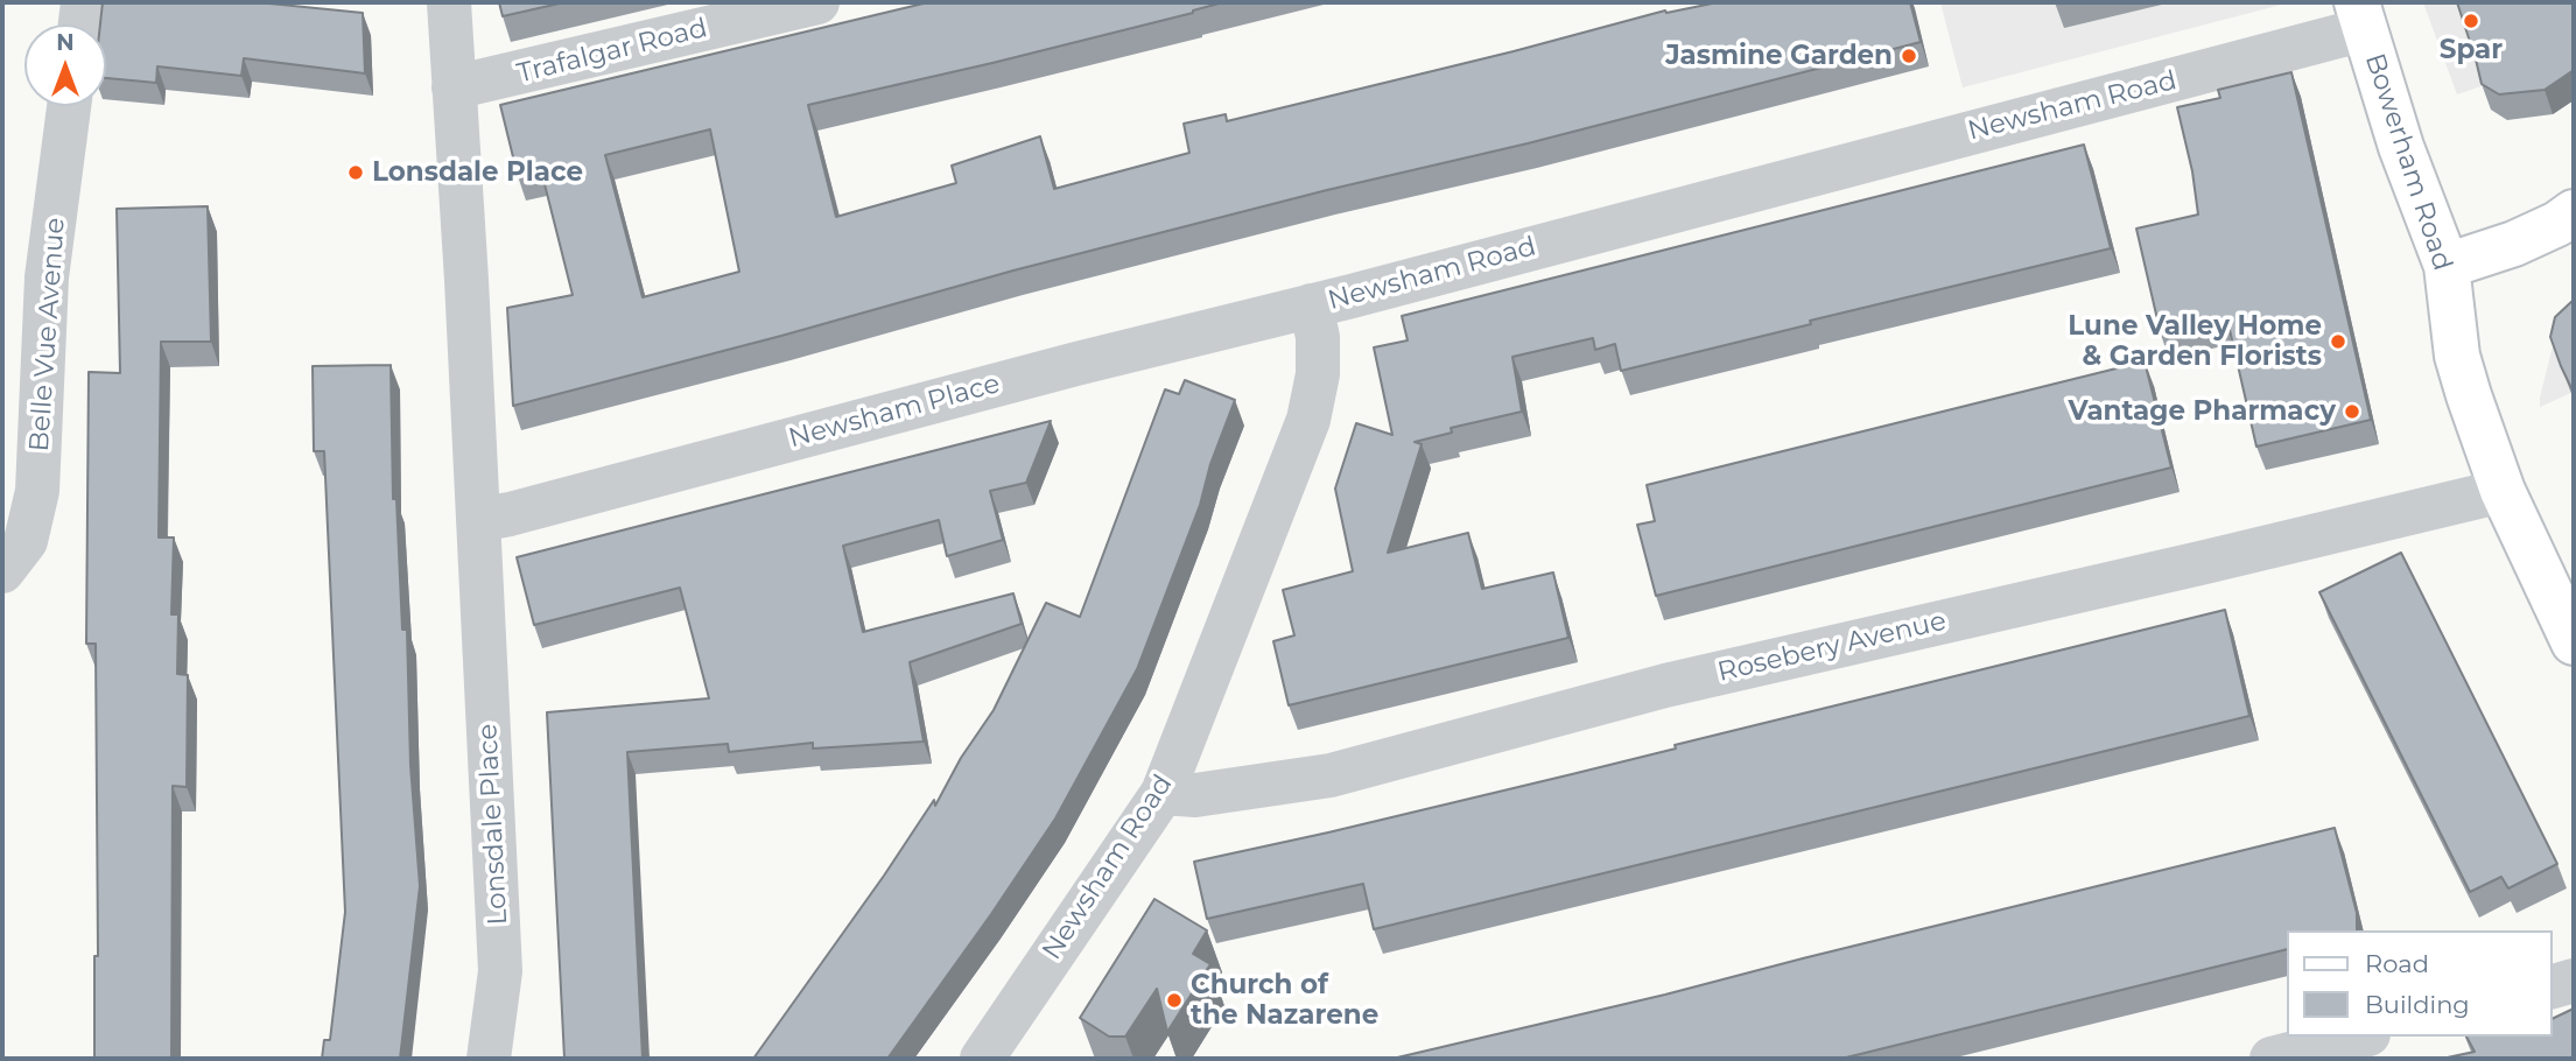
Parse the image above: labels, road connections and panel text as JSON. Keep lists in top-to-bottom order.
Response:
{
  "streets": {
    "street": [
      "Trafalgar Road",
      "Newsham Road",
      "Bowerham Road",
      "Belle Vue Avenue",
      "Newsham Place",
      "Rosebery Avenue",
      "Lonsdale Place"
    ]
  },
  "crossings": [
    ["Trafalgar Road", "Lonsdale Place"],
    ["Newsham Road", "Bowerham Road"],
    ["Newsham Road", "Newsham Place"],
    ["Newsham Road", "Rosebery Avenue"],
    ["Bowerham Road", "Rosebery Avenue"],
    ["Newsham Place", "Lonsdale Place"]
  ],
  "places": [
    "Spar",
    "Jasmine Garden",
    "Lonsdale Place",
    "Lune Valley Home & Garden Florists",
    "Vantage Pharmacy",
    "Church of the Nazarene"
  ],
  "legend": ["Road", "Building"],
  "north": "top"
}
